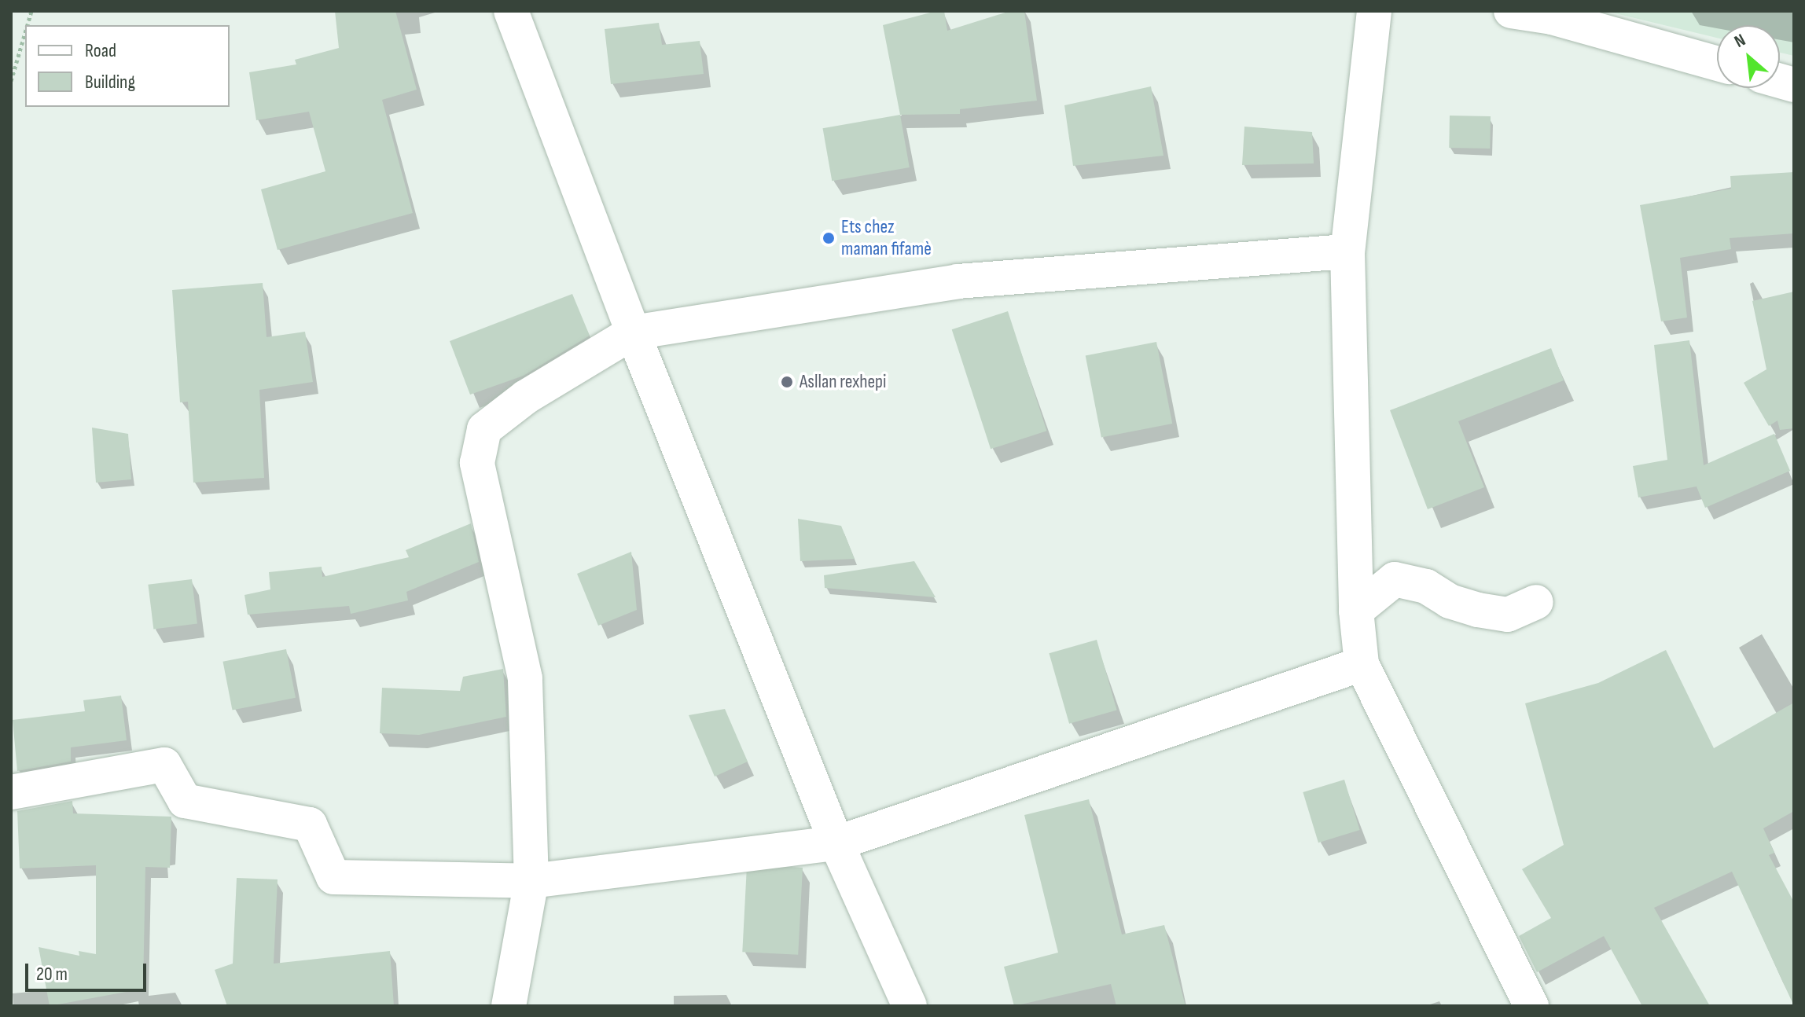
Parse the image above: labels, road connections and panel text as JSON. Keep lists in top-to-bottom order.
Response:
{
  "places": ["Ets chez maman fifamè", "Asllan rexhepi"],
  "legend": ["Road", "Building"],
  "scale_bar": "20 m",
  "north": "top left"
}
